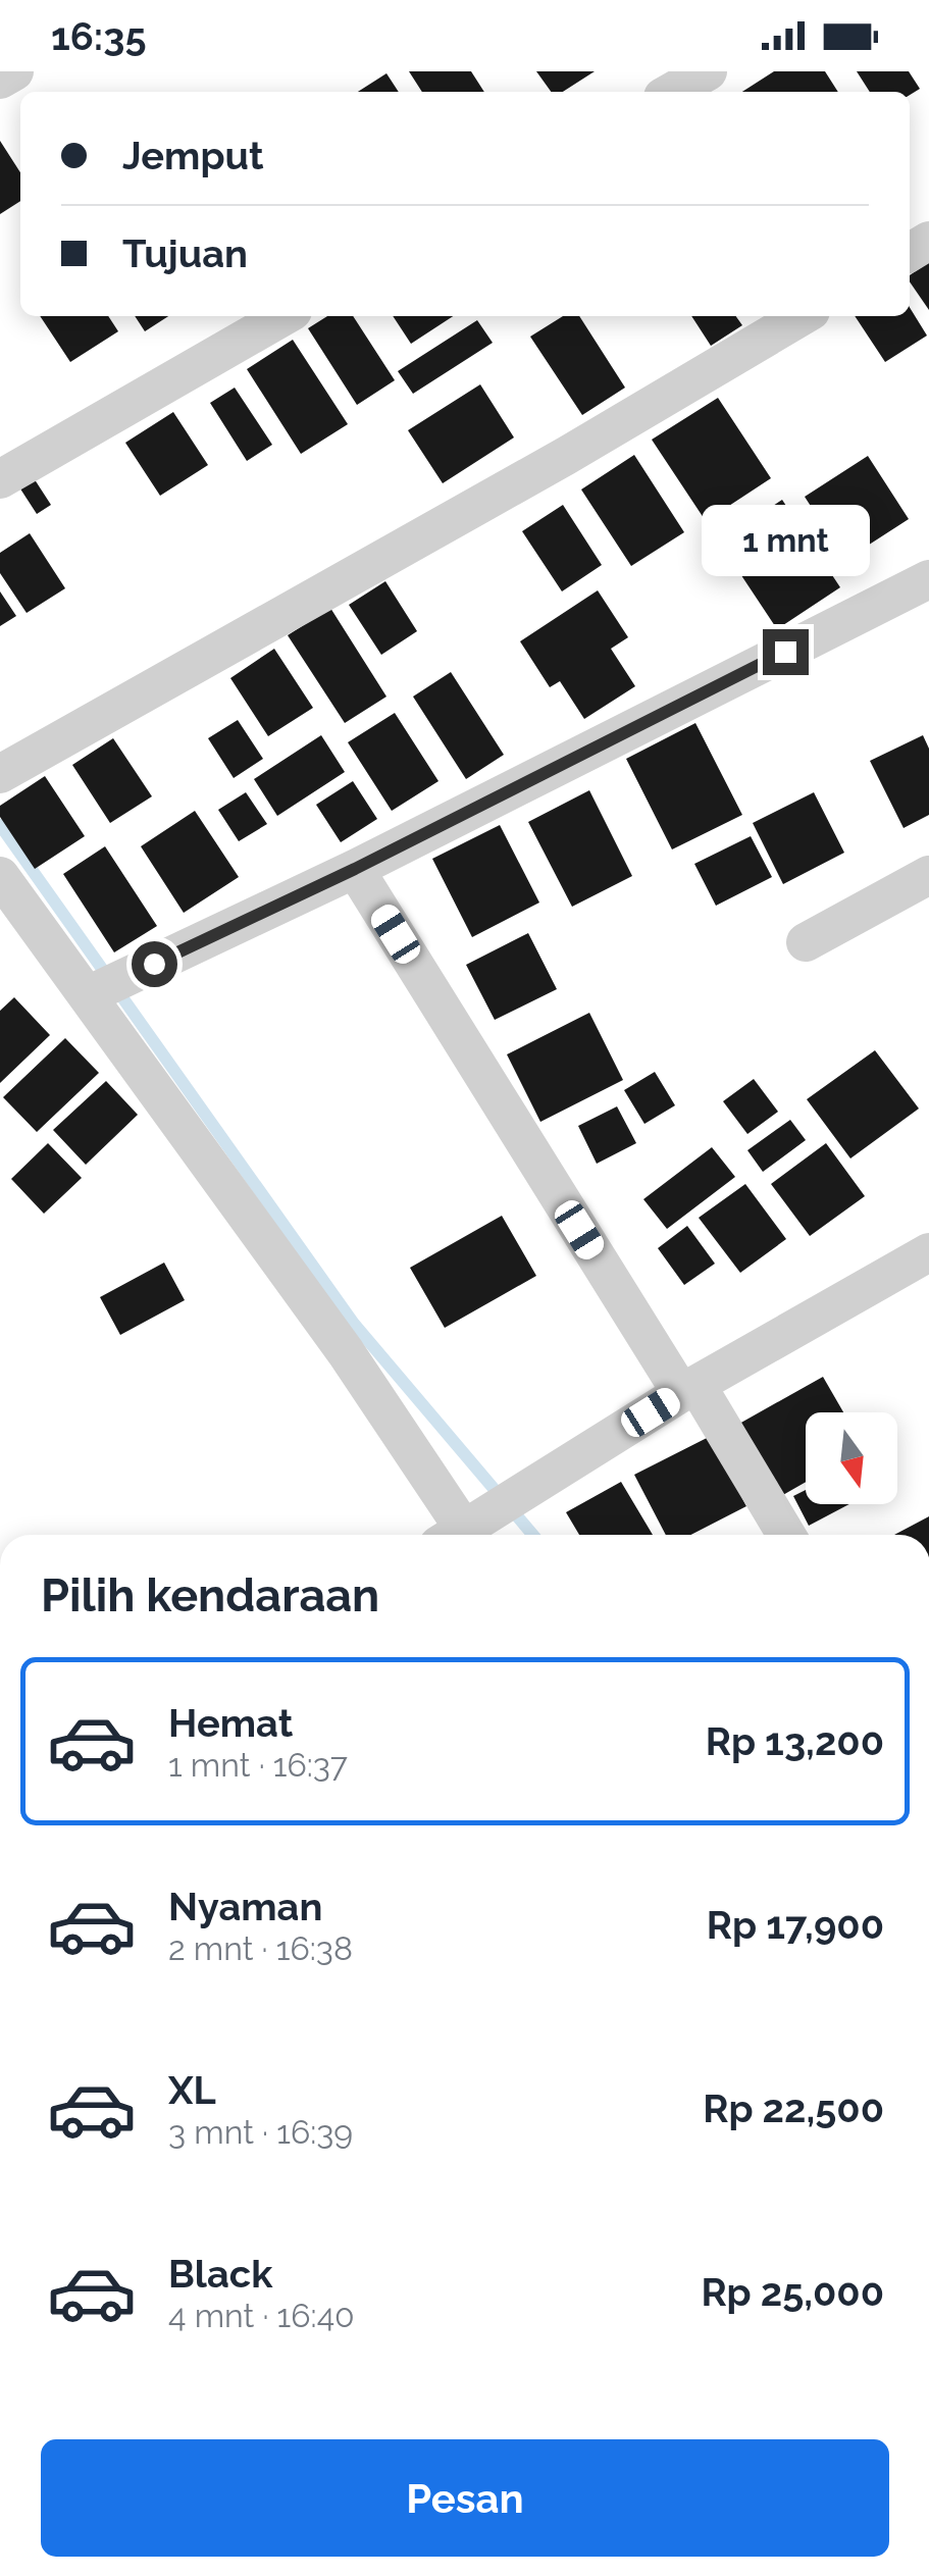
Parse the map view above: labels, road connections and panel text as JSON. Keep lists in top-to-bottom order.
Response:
{
  "north": "bottom",
  "page": {
    "status": "16:35",
    "banner": ["Jemput", "Tujuan"],
    "bubble": "1 mnt",
    "heading": "Pilih kendaraan",
    "list": [
      {
        "name": "Hemat",
        "note": "1 mnt · 16:37",
        "value": "Rp 13,200"
      },
      {
        "name": "Nyaman",
        "note": "2 mnt · 16:38",
        "value": "Rp 17,900"
      },
      {
        "name": "XL",
        "note": "3 mnt · 16:39",
        "value": "Rp 22,500"
      },
      {
        "name": "Black",
        "note": "4 mnt · 16:40",
        "value": "Rp 25,000"
      }
    ],
    "buttons": "Pesan"
  }
}
